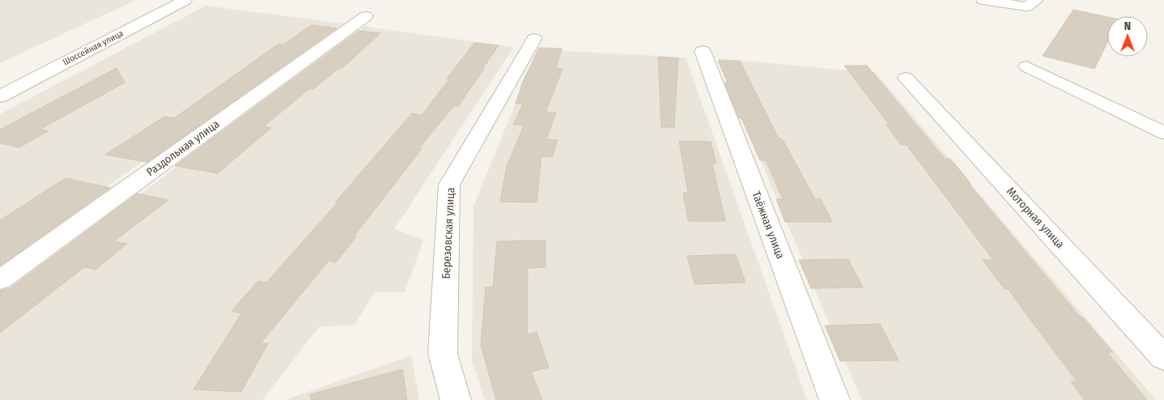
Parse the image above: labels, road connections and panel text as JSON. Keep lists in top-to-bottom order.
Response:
{
  "streets": {
    "street": [
      "Шоссейная улица",
      "Раздольная улица",
      "Моторная улица",
      "Таёжная улица",
      "Березовская улица"
    ]
  },
  "north": "top"
}
